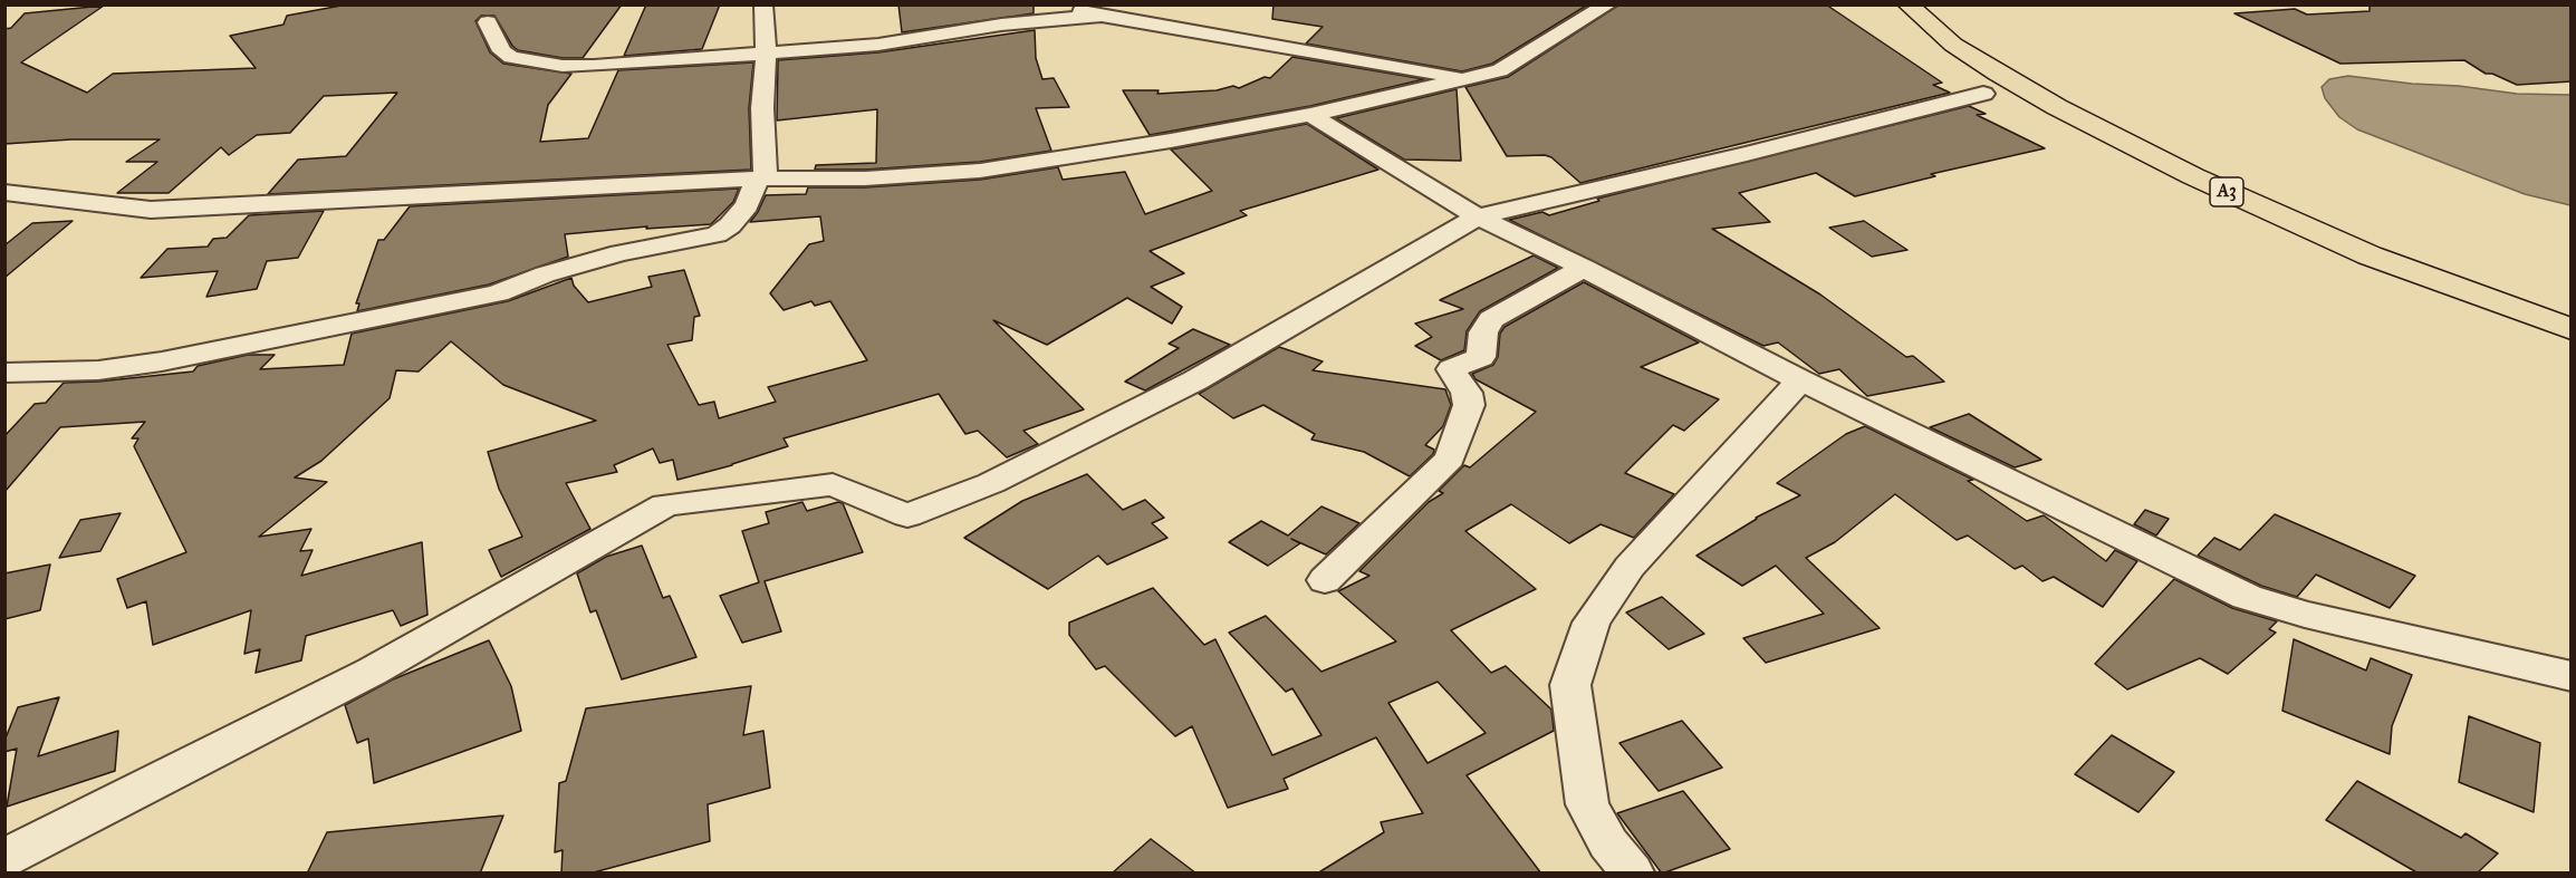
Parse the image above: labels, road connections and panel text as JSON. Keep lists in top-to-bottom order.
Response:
{
  "streets": {
    "highway": ["A3"]
  }
}
